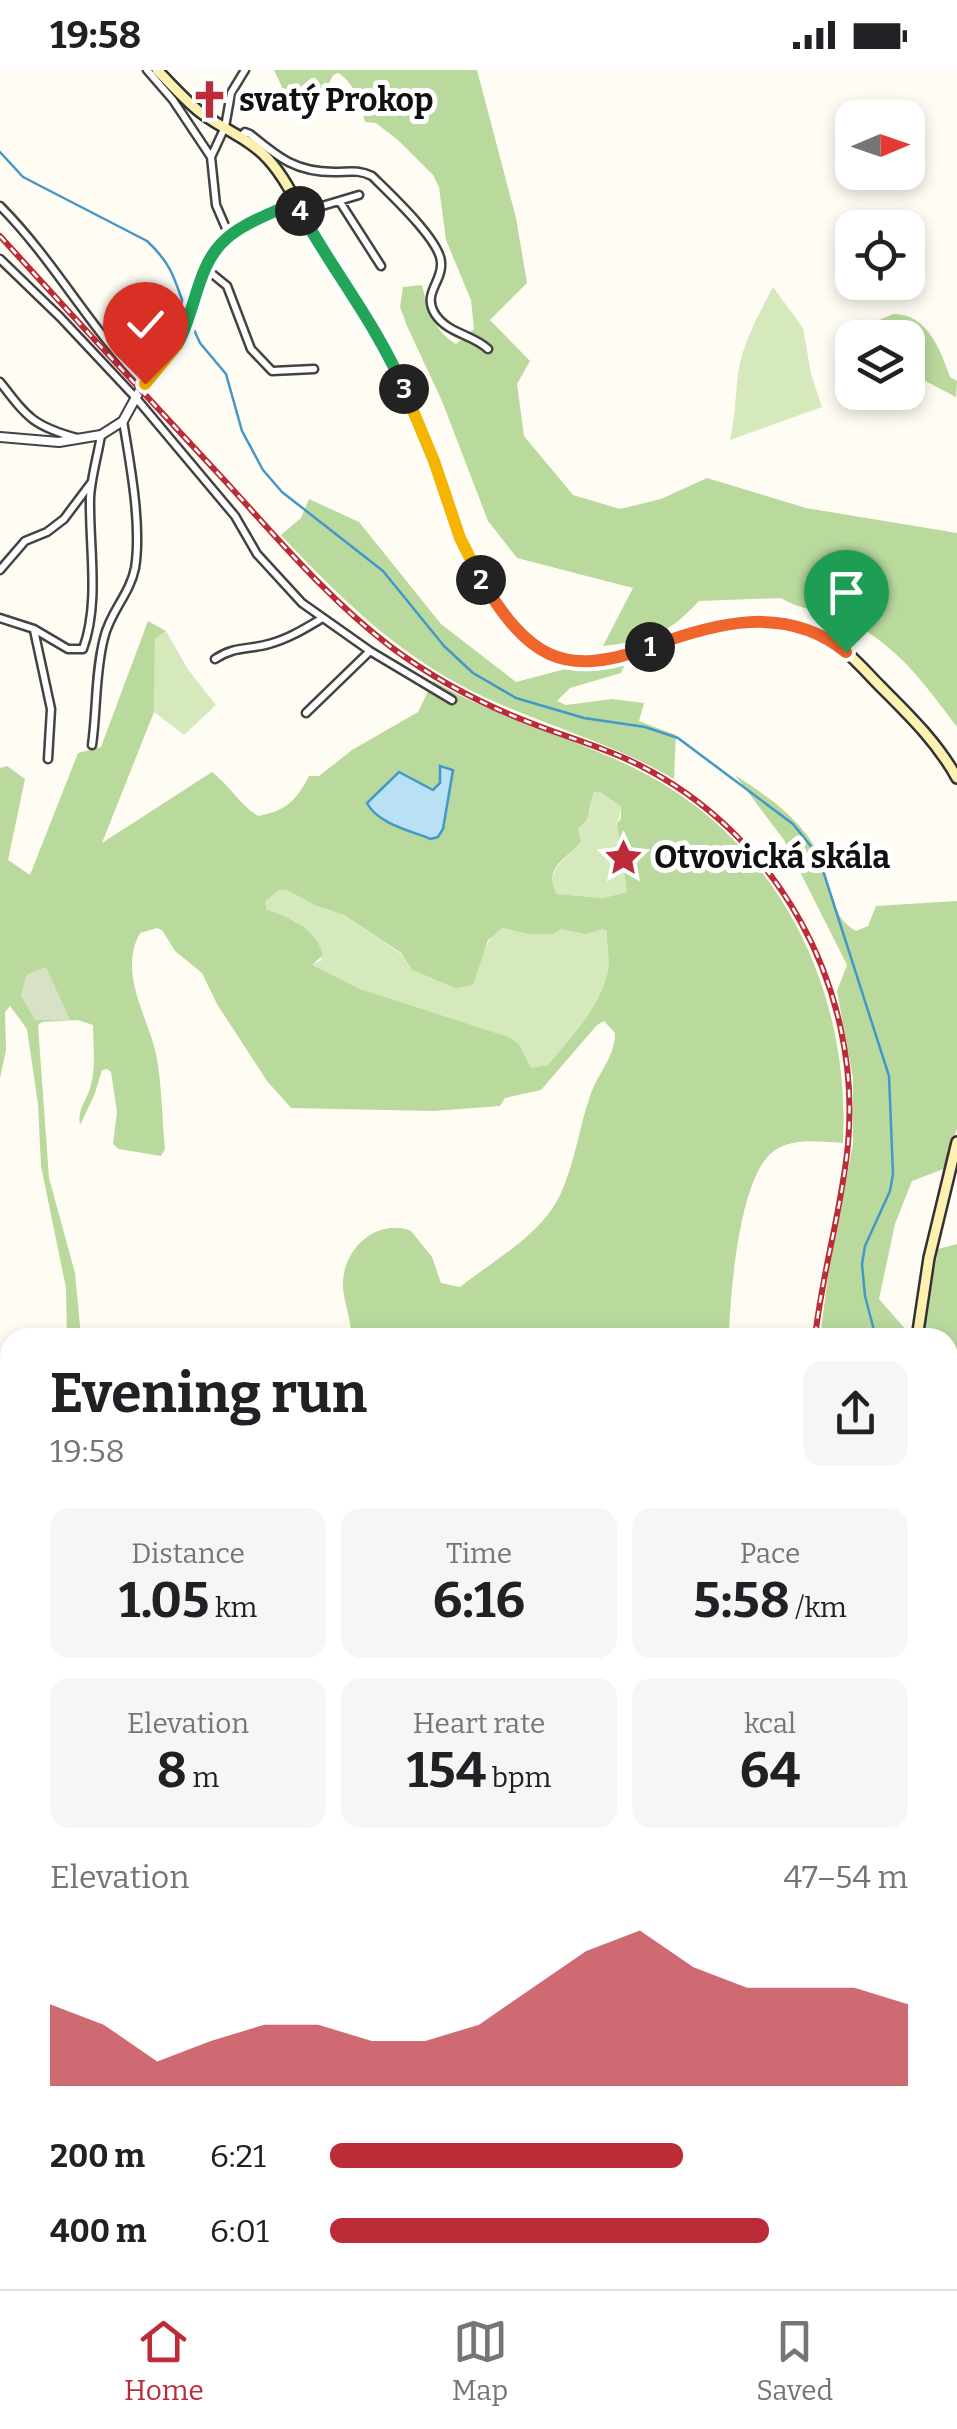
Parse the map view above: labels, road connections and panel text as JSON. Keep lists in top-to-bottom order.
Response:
{
  "places": {
    "church": ["svatý Prokop"],
    "place": ["Otvovická skála"]
  },
  "north": "right",
  "page": {
    "status": "19:58",
    "pins": [
      "4",
      "3",
      "2",
      "1"
    ],
    "heading": ["Evening run", "19:58"],
    "stats": [
      ["Distance", "1.05 km"],
      ["Time", "6:16"],
      ["Pace", "5:58 /km"],
      ["Elevation", "8 m"],
      ["Heart rate", "154 bpm"],
      ["kcal", "64"]
    ],
    "chart": ["Elevation", "47–54 m"],
    "list": [
      {
        "name": "200 m",
        "note": "6:21"
      },
      {
        "name": "400 m",
        "note": "6:01"
      }
    ],
    "tabs": ["Home", "Map", "Saved"]
  }
}
